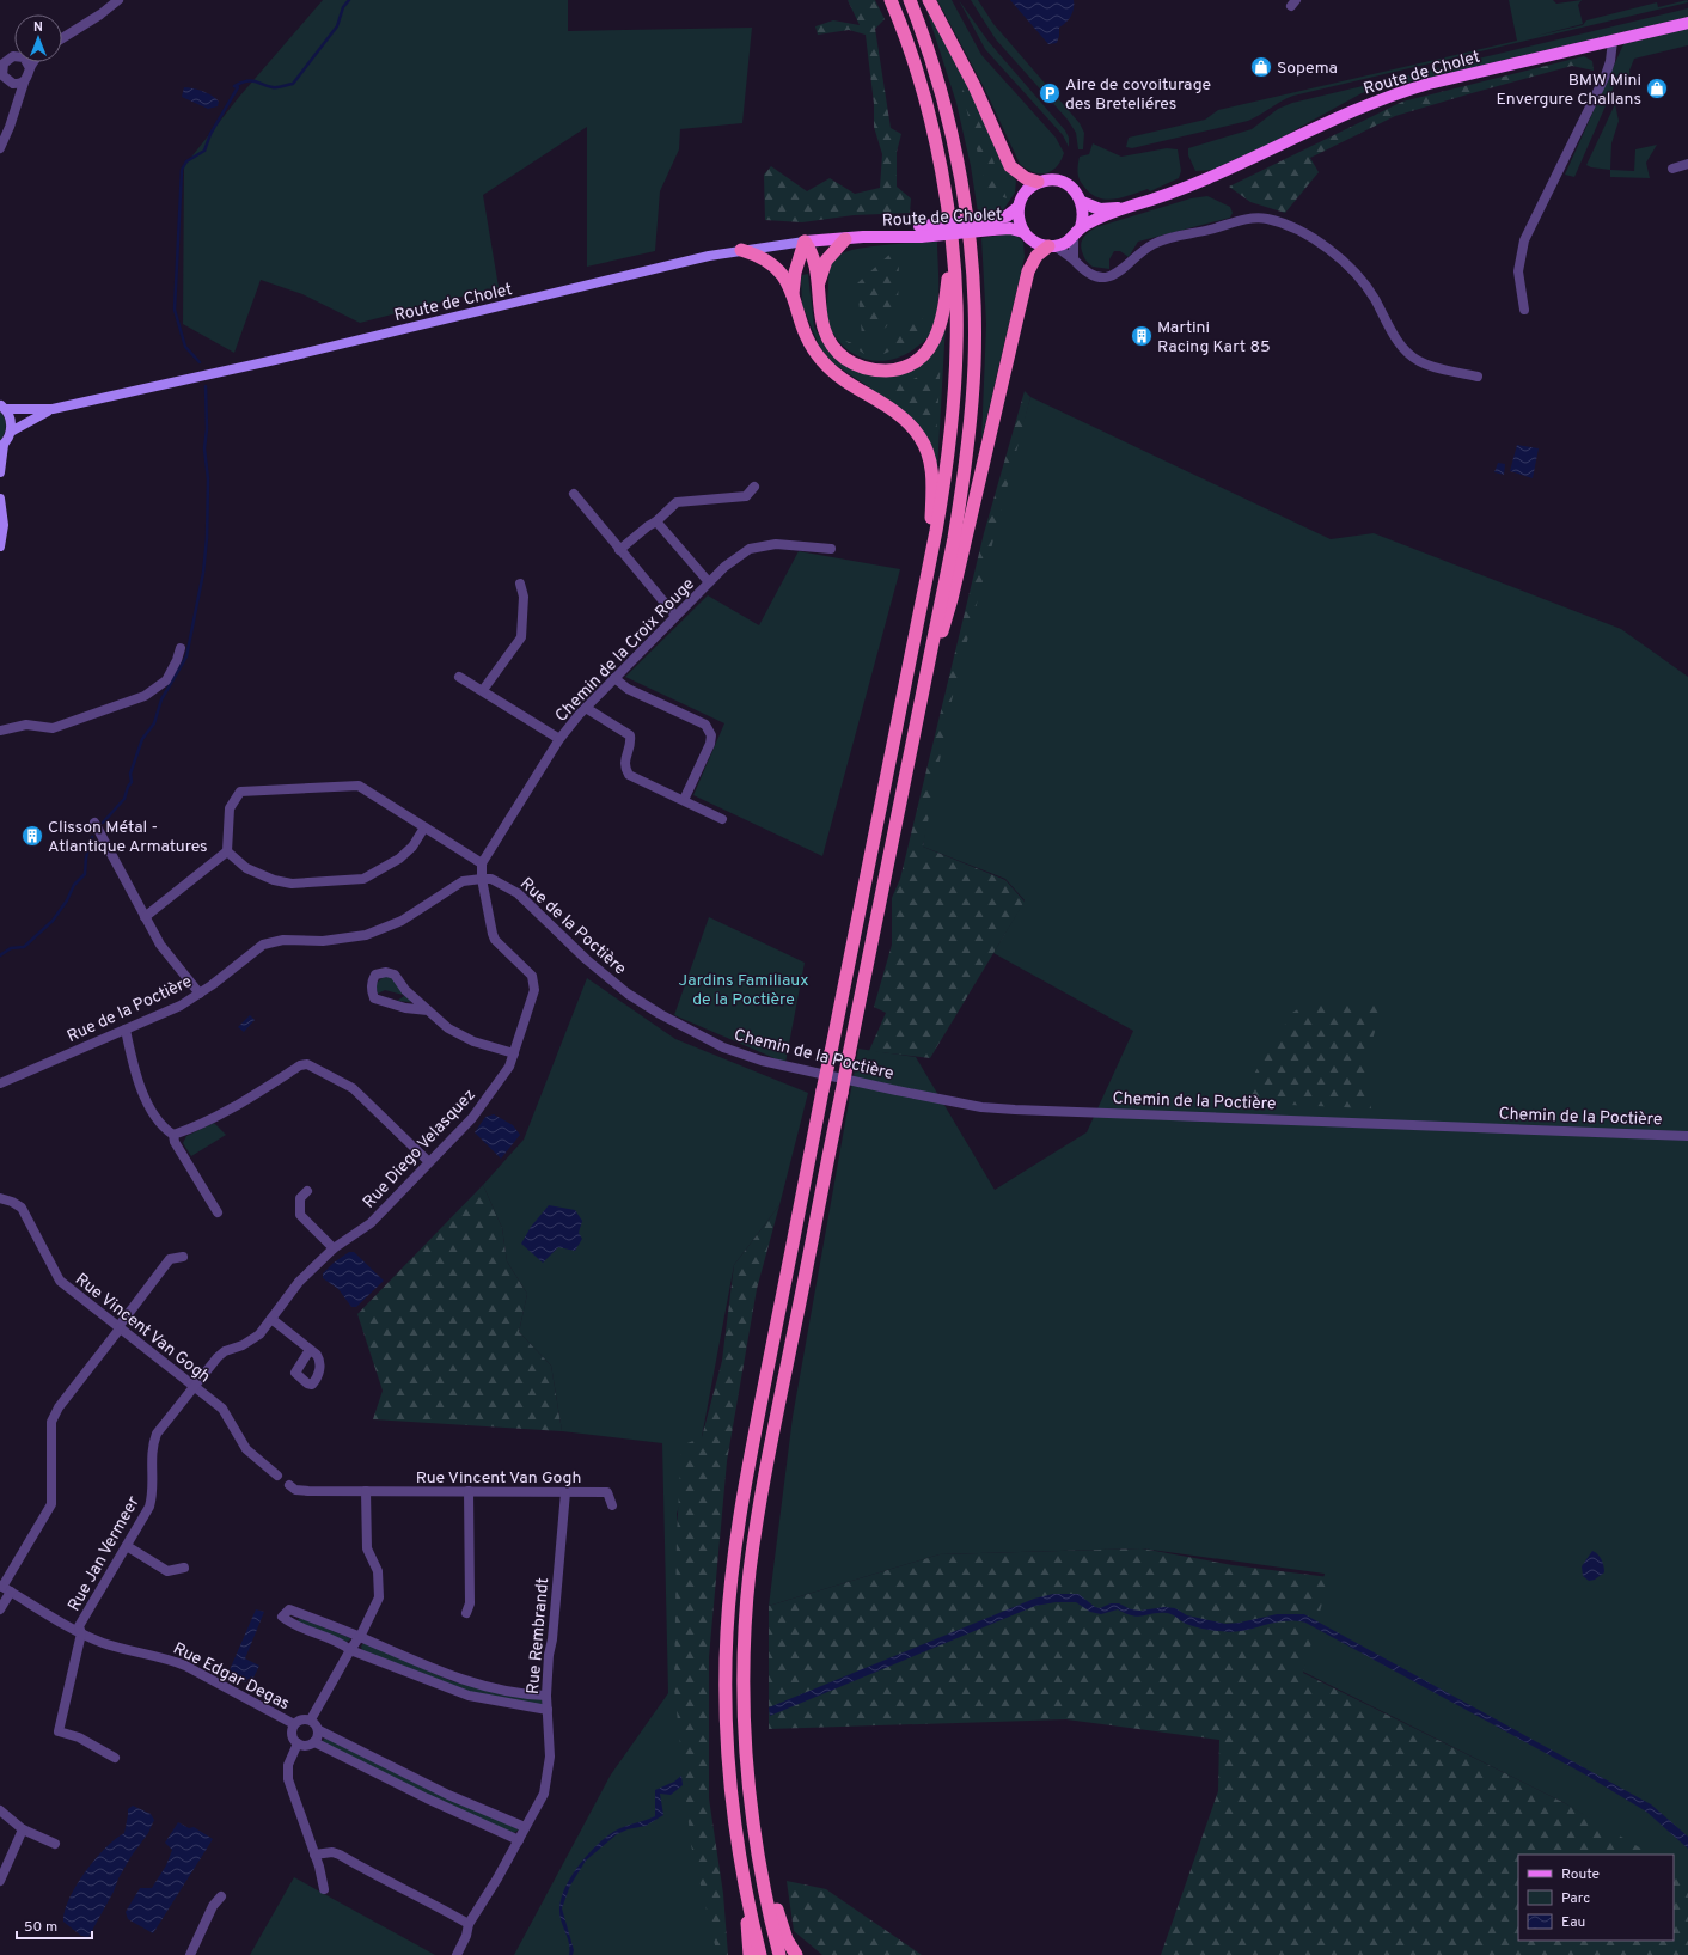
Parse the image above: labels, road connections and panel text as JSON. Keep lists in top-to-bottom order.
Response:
{
  "streets": {
    "main road": ["Route de Cholet"],
    "street": [
      "Chemin de la Croix Rouge",
      "Rue de la Poctière",
      "Chemin de la Poctière",
      "Rue Diego Velasquez",
      "Rue Vincent Van Gogh",
      "Rue Jan Vermeer",
      "Rue Rembrandt",
      "Rue Edgar Degas"
    ]
  },
  "crossings": [
    ["Rue de la Poctière", "Chemin de la Poctière"],
    ["Rue de la Poctière", "Rue Diego Velasquez"],
    ["Rue Diego Velasquez", "Rue Vincent Van Gogh"],
    ["Rue Diego Velasquez", "Rue Jan Vermeer"],
    ["Rue Vincent Van Gogh", "Rue Jan Vermeer"],
    ["Rue Vincent Van Gogh", "Rue Rembrandt"],
    ["Rue Jan Vermeer", "Rue Edgar Degas"]
  ],
  "parks": ["Jardins Familiaux de la Poctière"],
  "places": {
    "shop": ["Sopema", "BMW Mini Envergure Challans"],
    "parking": ["Aire de covoiturage des Breteliéres"],
    "building": ["Martini Racing Kart 85", "Clisson Métal - Atlantique Armatures"]
  },
  "legend": ["Route", "Parc", "Eau"],
  "scale_bar": "50 m",
  "north": "top"
}
